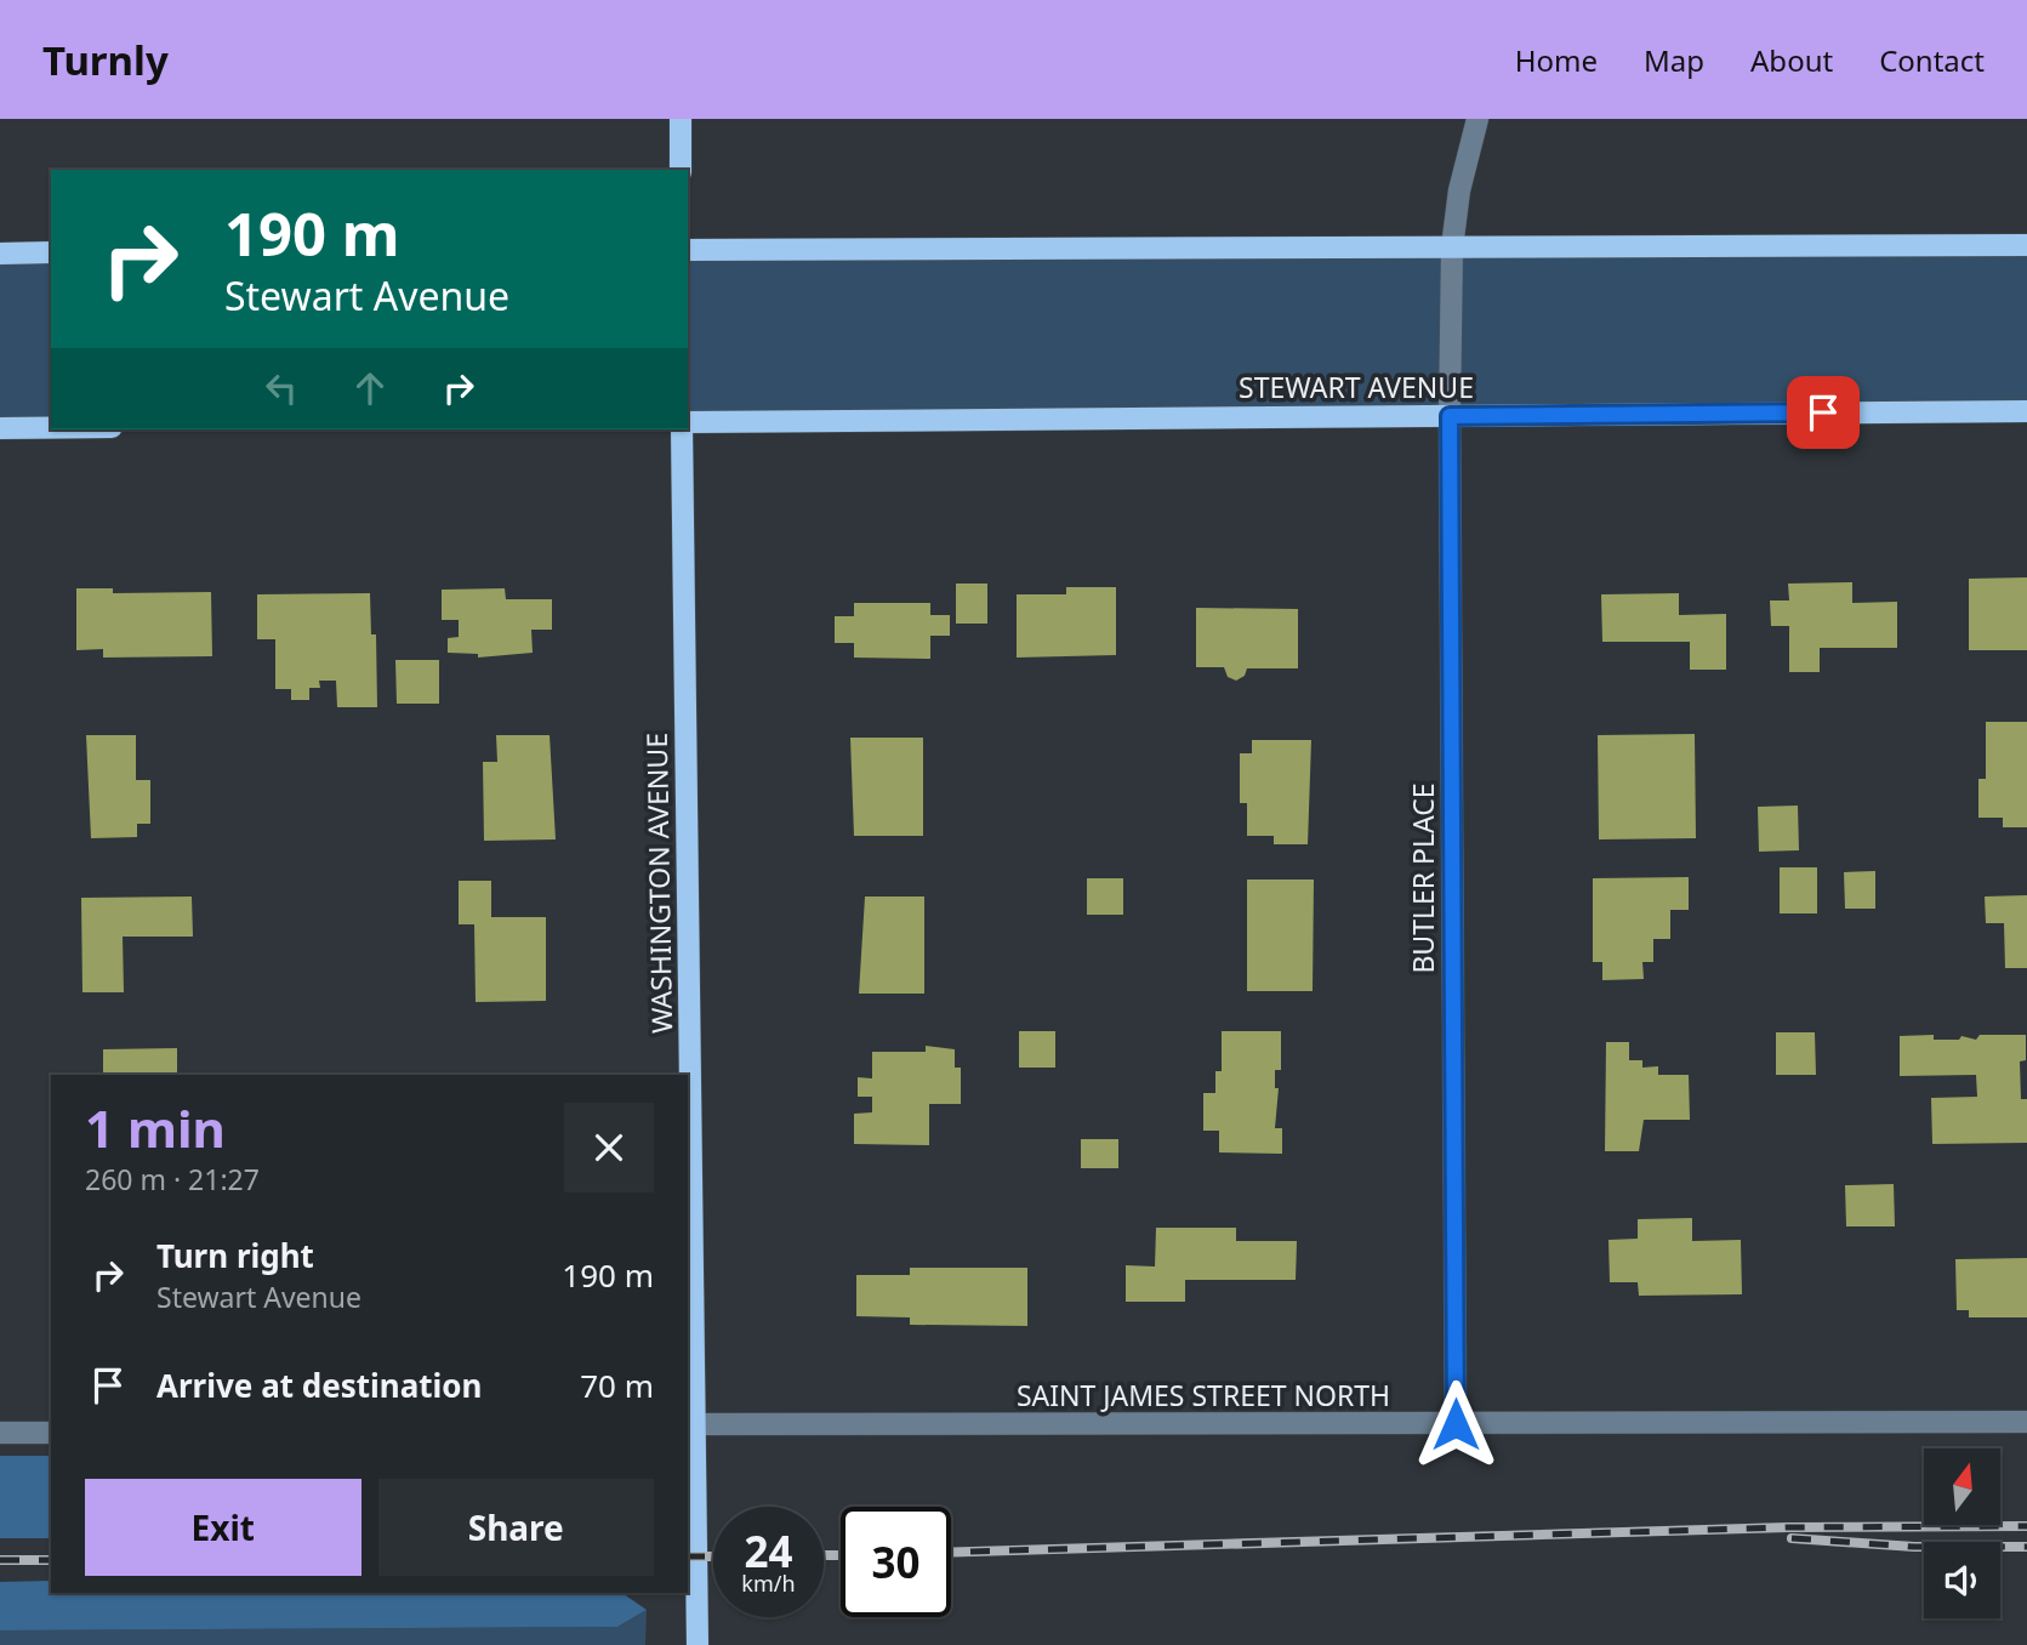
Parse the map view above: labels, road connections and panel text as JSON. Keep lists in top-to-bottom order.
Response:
{
  "streets": {
    "main road": ["STEWART AVENUE", "WASHINGTON AVENUE"],
    "street": ["BUTLER PLACE", "SAINT JAMES STREET NORTH"]
  },
  "crossings": [
    ["STEWART AVENUE", "BUTLER PLACE"],
    ["BUTLER PLACE", "SAINT JAMES STREET NORTH"],
    ["WASHINGTON AVENUE", "SAINT JAMES STREET NORTH"]
  ],
  "north": "top",
  "page": {
    "header": "Turnly",
    "nav": [
      "Home",
      "Map",
      "About",
      "Contact"
    ],
    "turn": ["190 m", "Stewart Avenue"],
    "heading": ["1 min", "260 m · 21:27"],
    "list": [
      {
        "name": "Turn right",
        "note": "Stewart Avenue",
        "value": "190 m"
      },
      {
        "name": "Arrive at destination",
        "value": "70 m"
      }
    ],
    "buttons": ["Exit", "Share"],
    "speed": "24 km/h",
    "limit": "30"
  }
}
